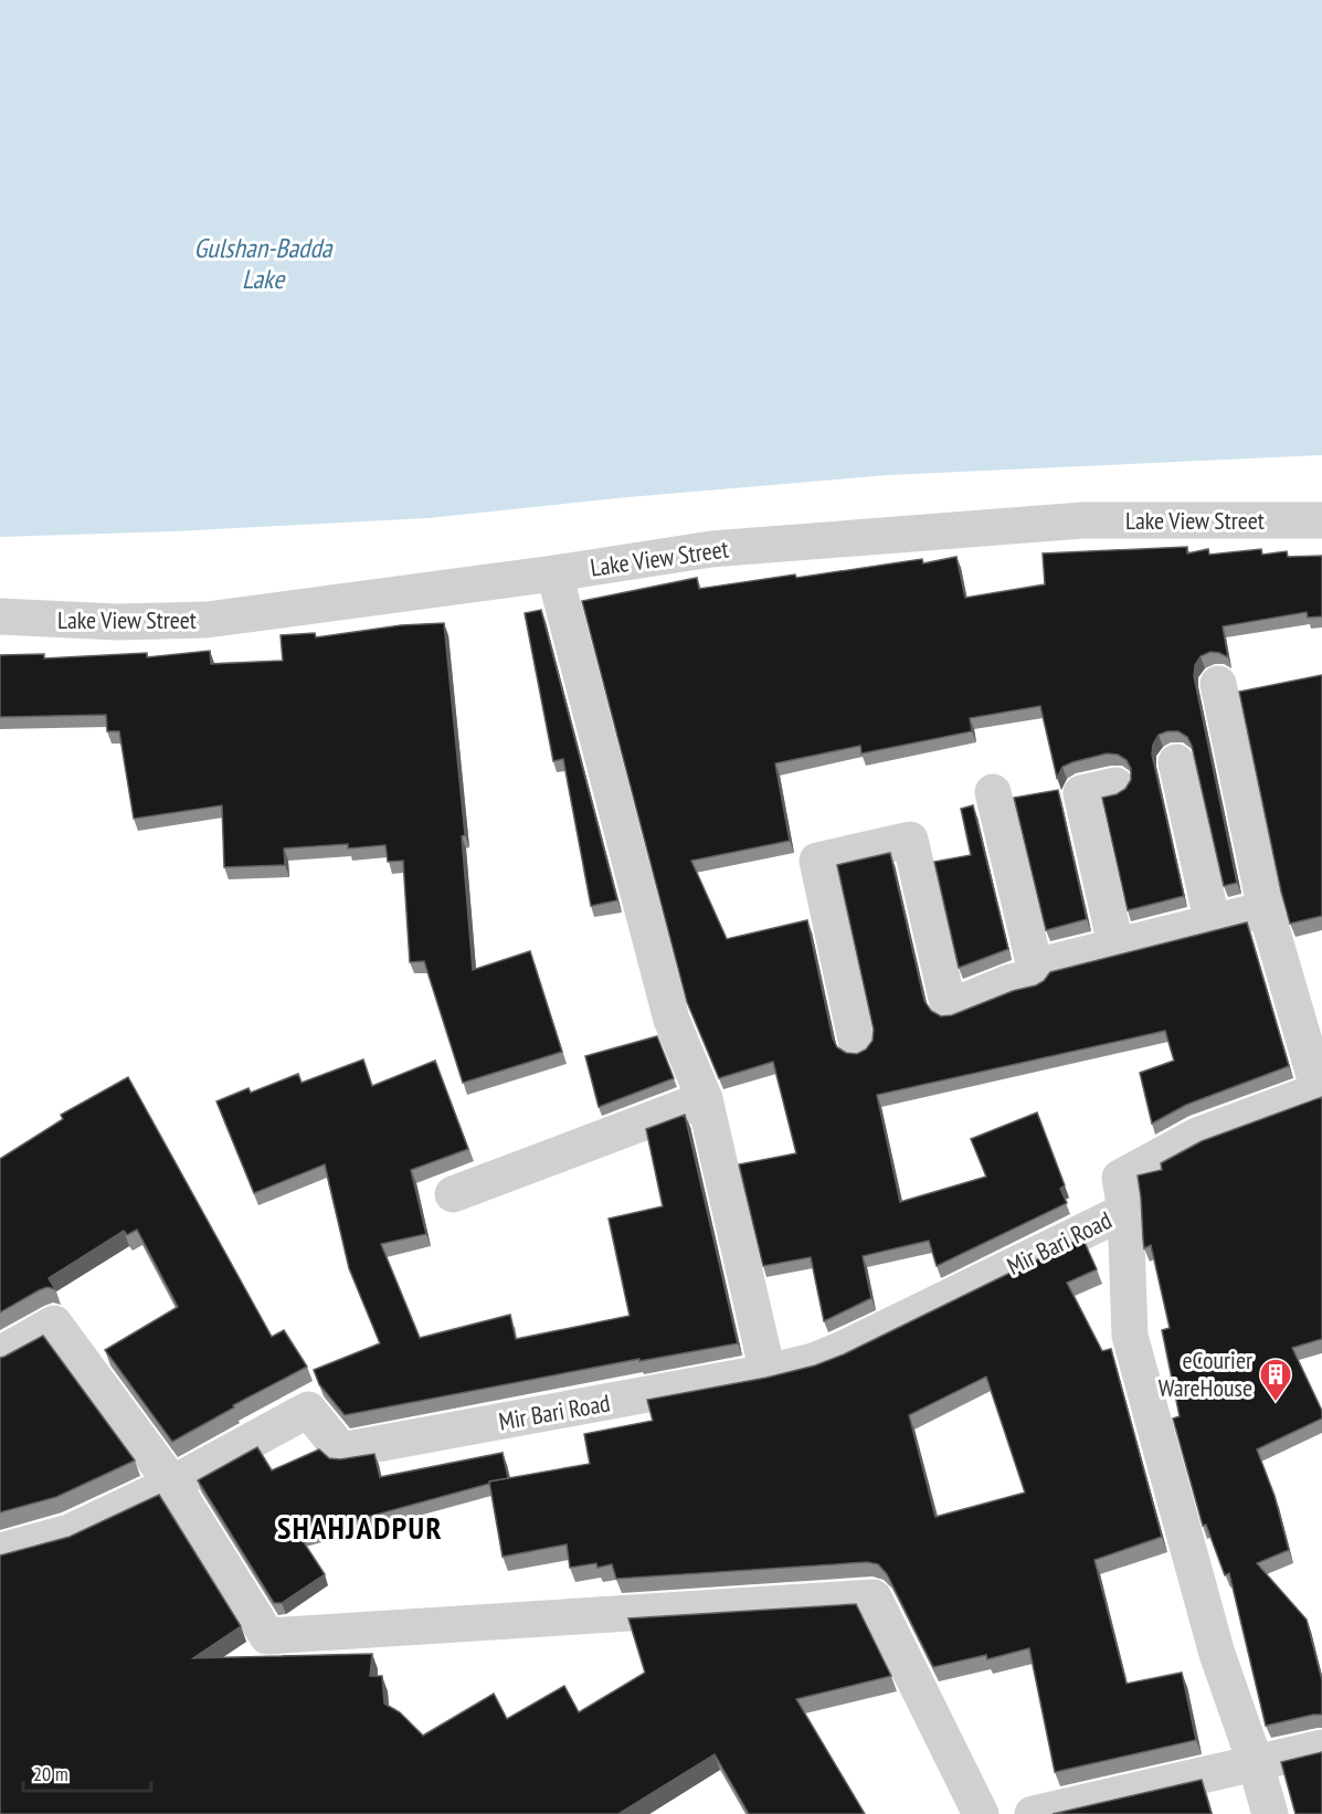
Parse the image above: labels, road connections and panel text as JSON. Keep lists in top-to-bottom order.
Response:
{
  "streets": {
    "street": ["Lake View Street", "Mir Bari Road"]
  },
  "districts": ["SHAHJADPUR"],
  "water": ["Gulshan-Badda Lake"],
  "places": {
    "building": ["eCourier WareHouse"]
  },
  "scale_bar": "20 m"
}
